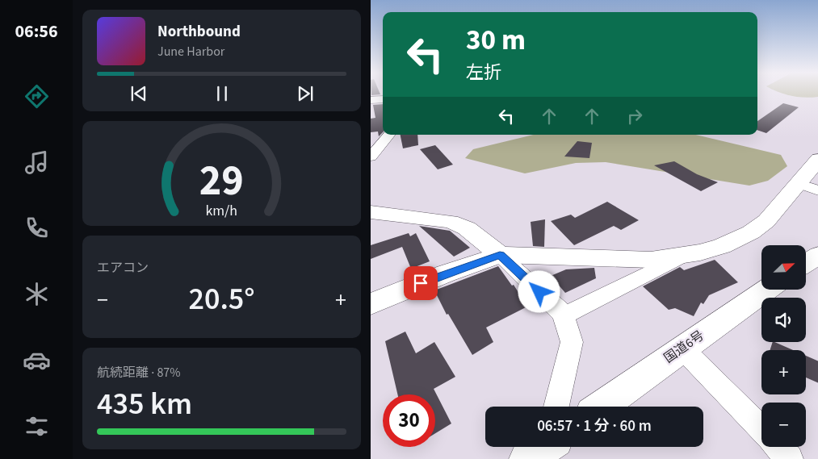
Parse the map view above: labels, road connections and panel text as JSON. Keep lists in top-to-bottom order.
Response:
{
  "streets": {
    "main road": ["国道6号"]
  },
  "north": "top right",
  "page": {
    "tabs": "06:56",
    "turn": ["30 m", "左折"],
    "song": ["Northbound", "June Harbor"],
    "tile": [
      "エアコン",
      ["航続距離 · 87%", "435 km"]
    ],
    "map_buttons": ["+", "−"],
    "heat": ["−", "20.5°", "+"],
    "limit": "30",
    "trip": "06:57 · 1 分 · 60 m",
    "gauge": ["29", "km/h"]
  }
}
